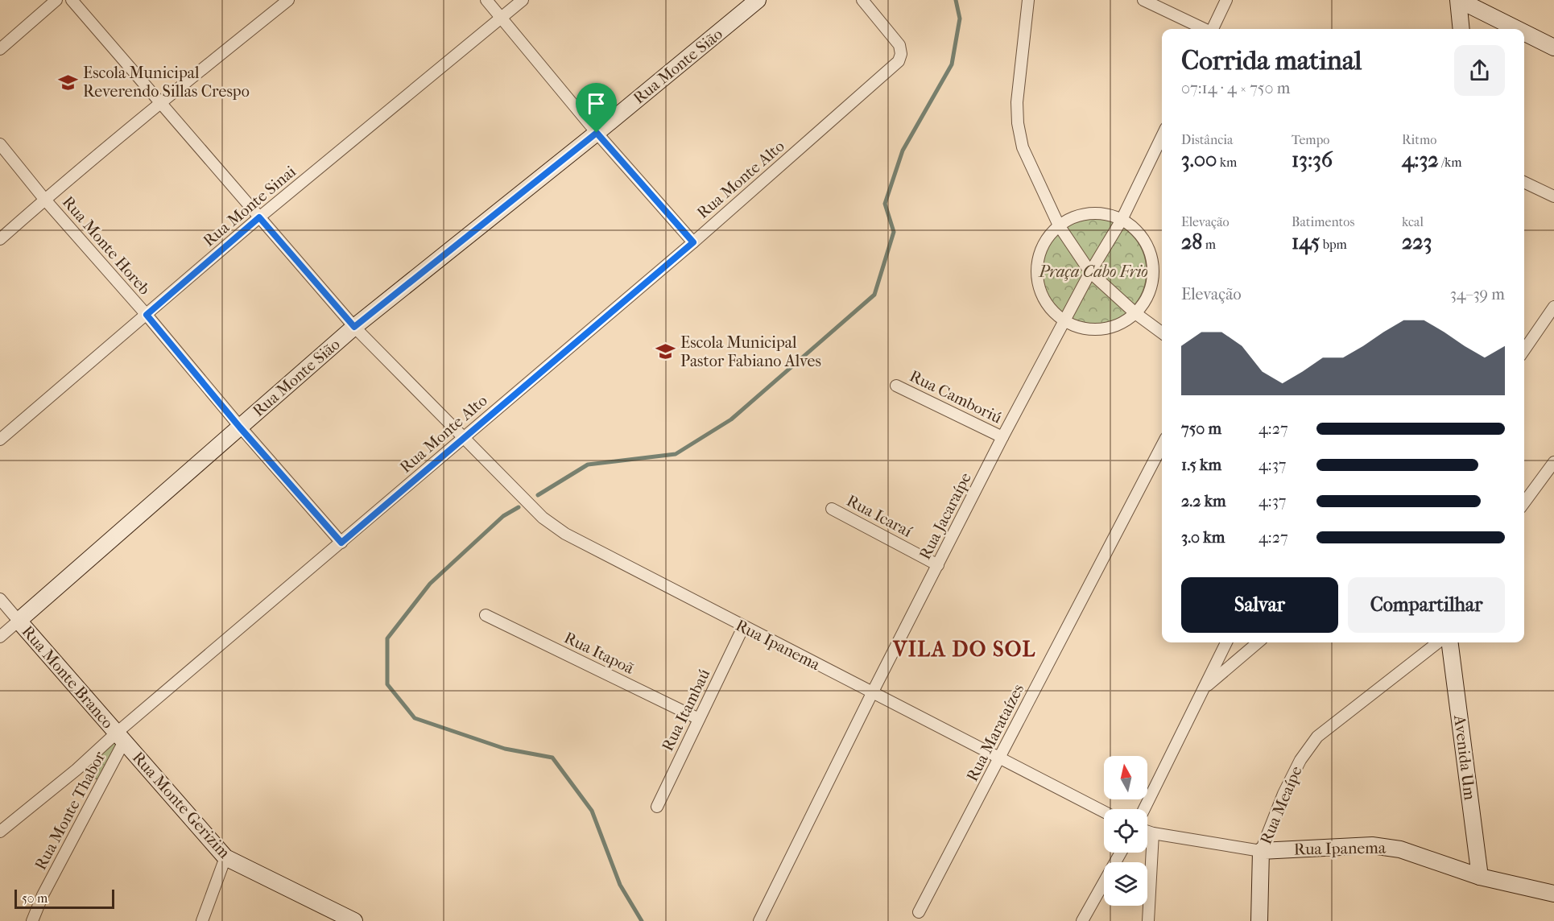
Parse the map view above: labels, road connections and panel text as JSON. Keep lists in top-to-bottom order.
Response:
{
  "streets": {
    "street": [
      "Rua Monte Sião",
      "Rua Monte Alto",
      "Rua Monte Sinai",
      "Rua Monte Horeb",
      "Rua Camboriú",
      "Rua Icaraí",
      "Rua Jacaraípe",
      "Rua Ipanema",
      "Rua Itapoã",
      "Rua Monte Branco",
      "Rua Itambaú",
      "Rua Marataízes",
      "Avenida Um",
      "Rua Monte Gerizim",
      "Rua Meaípe",
      "Rua Monte Thabor"
    ]
  },
  "crossings": [
    ["Rua Monte Sião", "Rua Monte Horeb"],
    ["Rua Monte Sião", "Rua Ipanema"],
    ["Rua Monte Sião", "Rua Monte Branco"],
    ["Rua Monte Alto", "Rua Monte Horeb"],
    ["Rua Monte Alto", "Rua Ipanema"],
    ["Rua Monte Alto", "Rua Monte Branco"],
    ["Rua Monte Alto", "Rua Monte Gerizim"],
    ["Rua Monte Alto", "Rua Monte Thabor"],
    ["Rua Monte Sinai", "Rua Monte Horeb"],
    ["Rua Monte Sinai", "Rua Ipanema"],
    ["Rua Camboriú", "Rua Jacaraípe"],
    ["Rua Icaraí", "Rua Jacaraípe"],
    ["Rua Jacaraípe", "Rua Ipanema"],
    ["Rua Ipanema", "Rua Itambaú"],
    ["Rua Ipanema", "Rua Marataízes"],
    ["Rua Ipanema", "Avenida Um"],
    ["Rua Ipanema", "Rua Meaípe"],
    ["Rua Itapoã", "Rua Itambaú"],
    ["Rua Monte Branco", "Rua Monte Gerizim"],
    ["Rua Monte Branco", "Rua Monte Thabor"],
    ["Rua Monte Gerizim", "Rua Monte Thabor"]
  ],
  "districts": ["VILA DO SOL"],
  "parks": ["Praça Cabo Frio"],
  "places": {
    "school or university": ["Escola Municipal Reverendo Sillas Crespo", "Escola Municipal Pastor Fabiano Alves"]
  },
  "scale_bar": "50 m",
  "north": "top",
  "page": {
    "heading": ["Corrida matinal", "07:14 · 4 × 750 m"],
    "stats": [
      ["Distância", "3.00 km"],
      ["Tempo", "13:36"],
      ["Ritmo", "4:32 /km"],
      ["Elevação", "28 m"],
      ["Batimentos", "145 bpm"],
      ["kcal", "223"]
    ],
    "chart": ["Elevação", "34–39 m"],
    "list": [
      {
        "name": "750 m",
        "note": "4:27"
      },
      {
        "name": "1.5 km",
        "note": "4:37"
      },
      {
        "name": "2.2 km",
        "note": "4:37"
      },
      {
        "name": "3.0 km",
        "note": "4:27"
      }
    ],
    "buttons": ["Salvar", "Compartilhar"],
    "scale": "50 m"
  }
}
